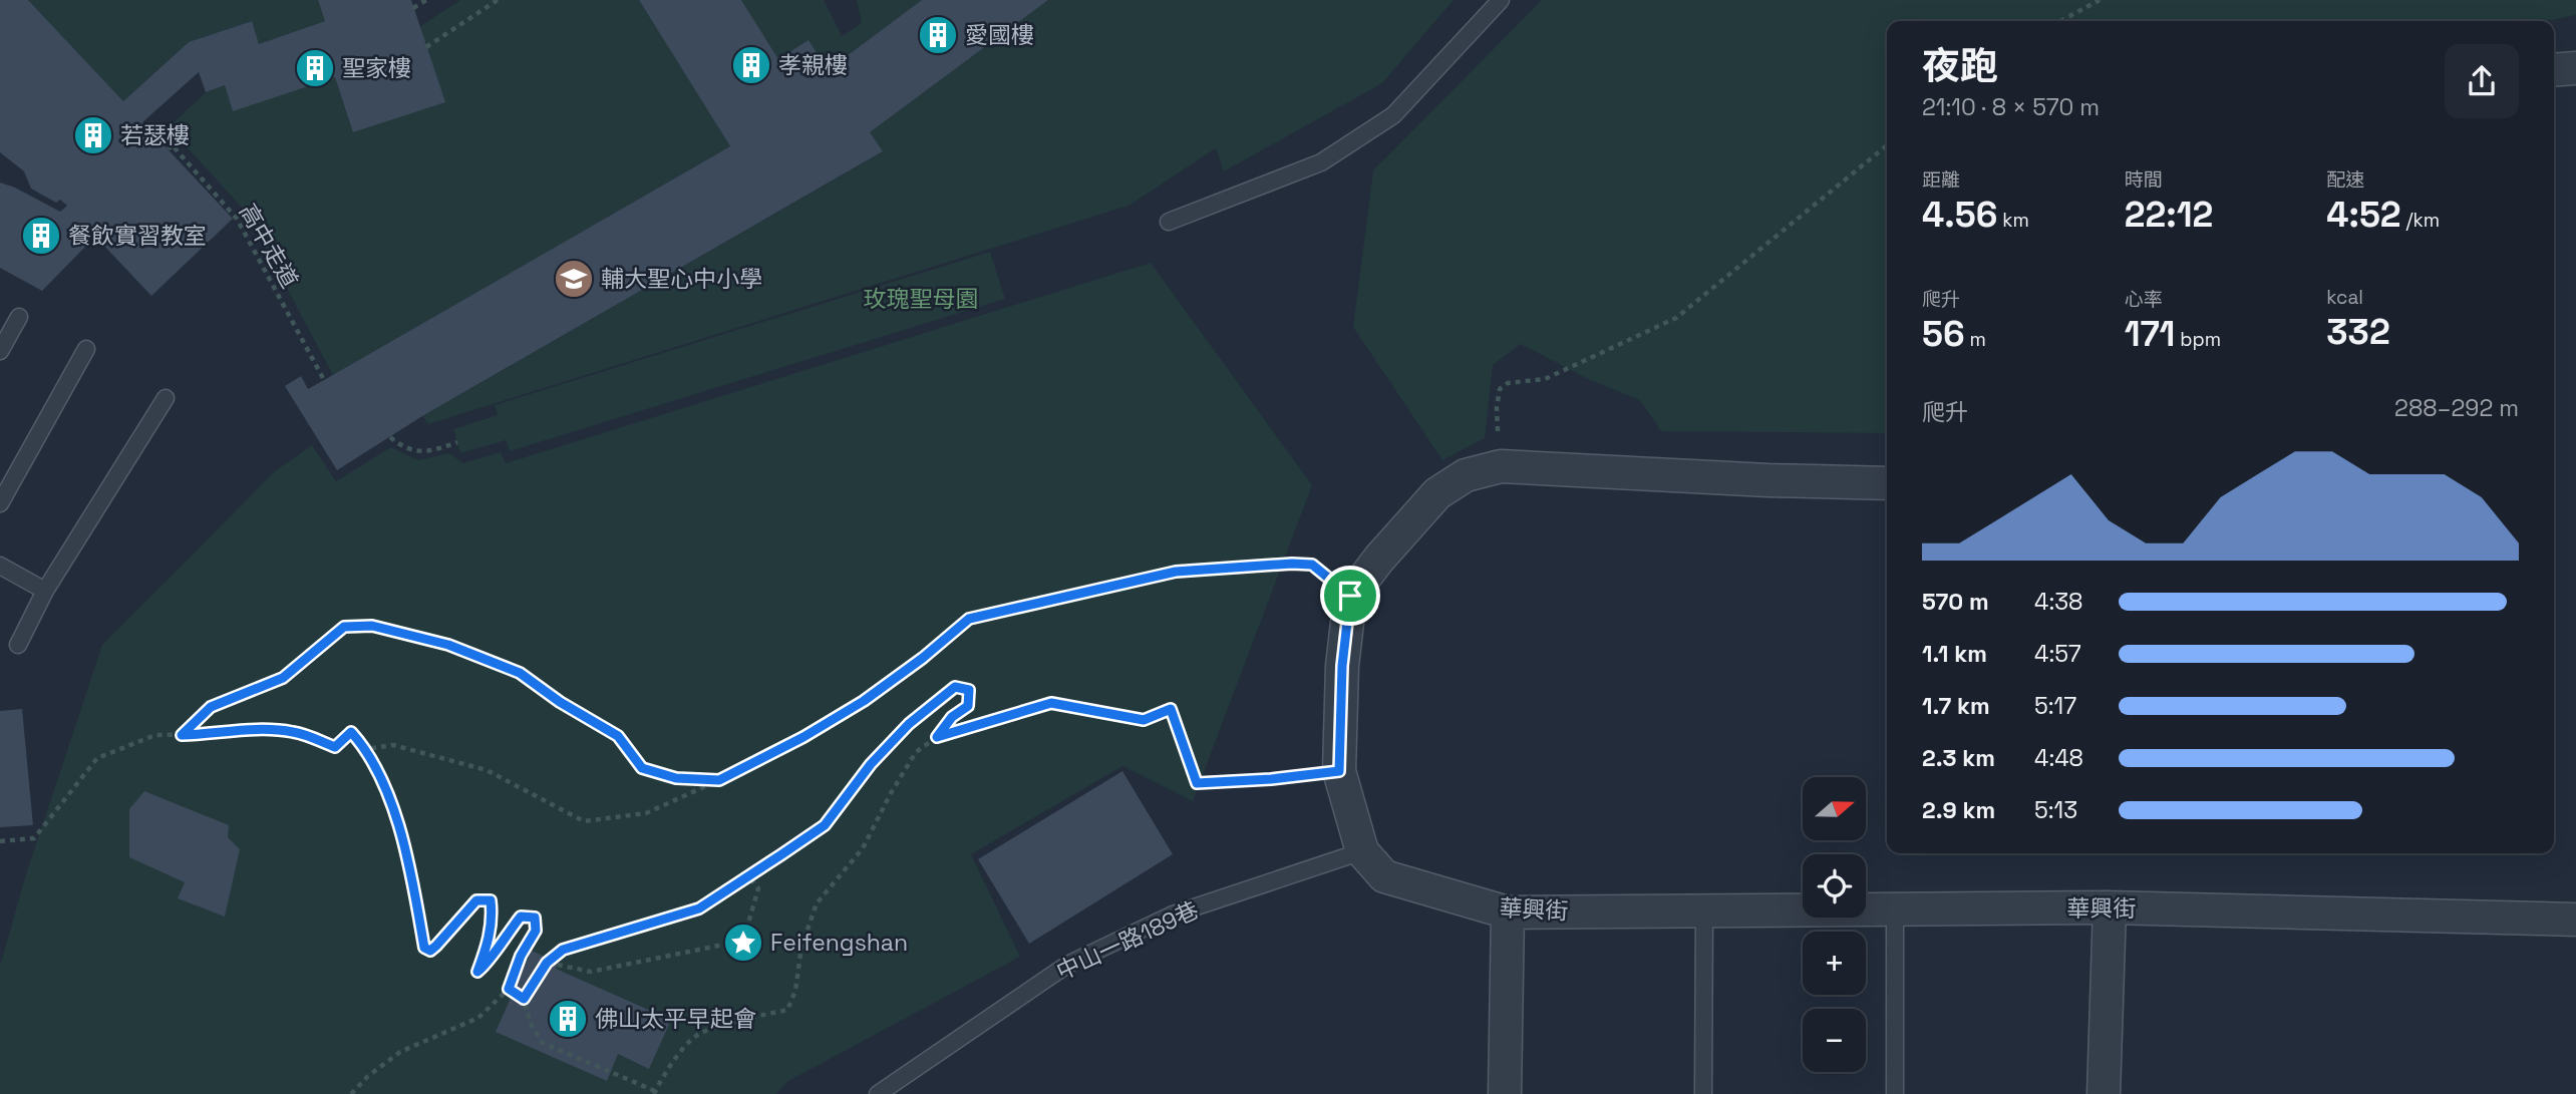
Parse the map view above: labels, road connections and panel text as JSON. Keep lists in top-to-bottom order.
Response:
{
  "streets": {
    "street": ["華興街"],
    "lane": ["中山一路189巷"],
    "path": ["高中走道"]
  },
  "crossings": [
    ["華興街", "中山一路189巷"]
  ],
  "parks": ["玫瑰聖母園"],
  "places": {
    "building": [
      "愛國樓",
      "孝親樓",
      "聖家樓",
      "若瑟樓",
      "餐飲實習教室",
      "佛山太平早起會"
    ],
    "school or university": ["輔大聖心中小學"],
    "place": ["Feifengshan"]
  },
  "north": "right",
  "page": {
    "heading": ["夜跑", "21:10 · 8 × 570 m"],
    "stats": [
      ["距離", "4.56 km"],
      ["時間", "22:12"],
      ["配速", "4:52 /km"],
      ["爬升", "56 m"],
      ["心率", "171 bpm"],
      ["kcal", "332"]
    ],
    "chart": ["爬升", "288–292 m"],
    "list": [
      {
        "name": "570 m",
        "note": "4:38"
      },
      {
        "name": "1.1 km",
        "note": "4:57"
      },
      {
        "name": "1.7 km",
        "note": "5:17"
      },
      {
        "name": "2.3 km",
        "note": "4:48"
      },
      {
        "name": "2.9 km",
        "note": "5:13"
      }
    ],
    "map_buttons": ["+", "−"]
  }
}
